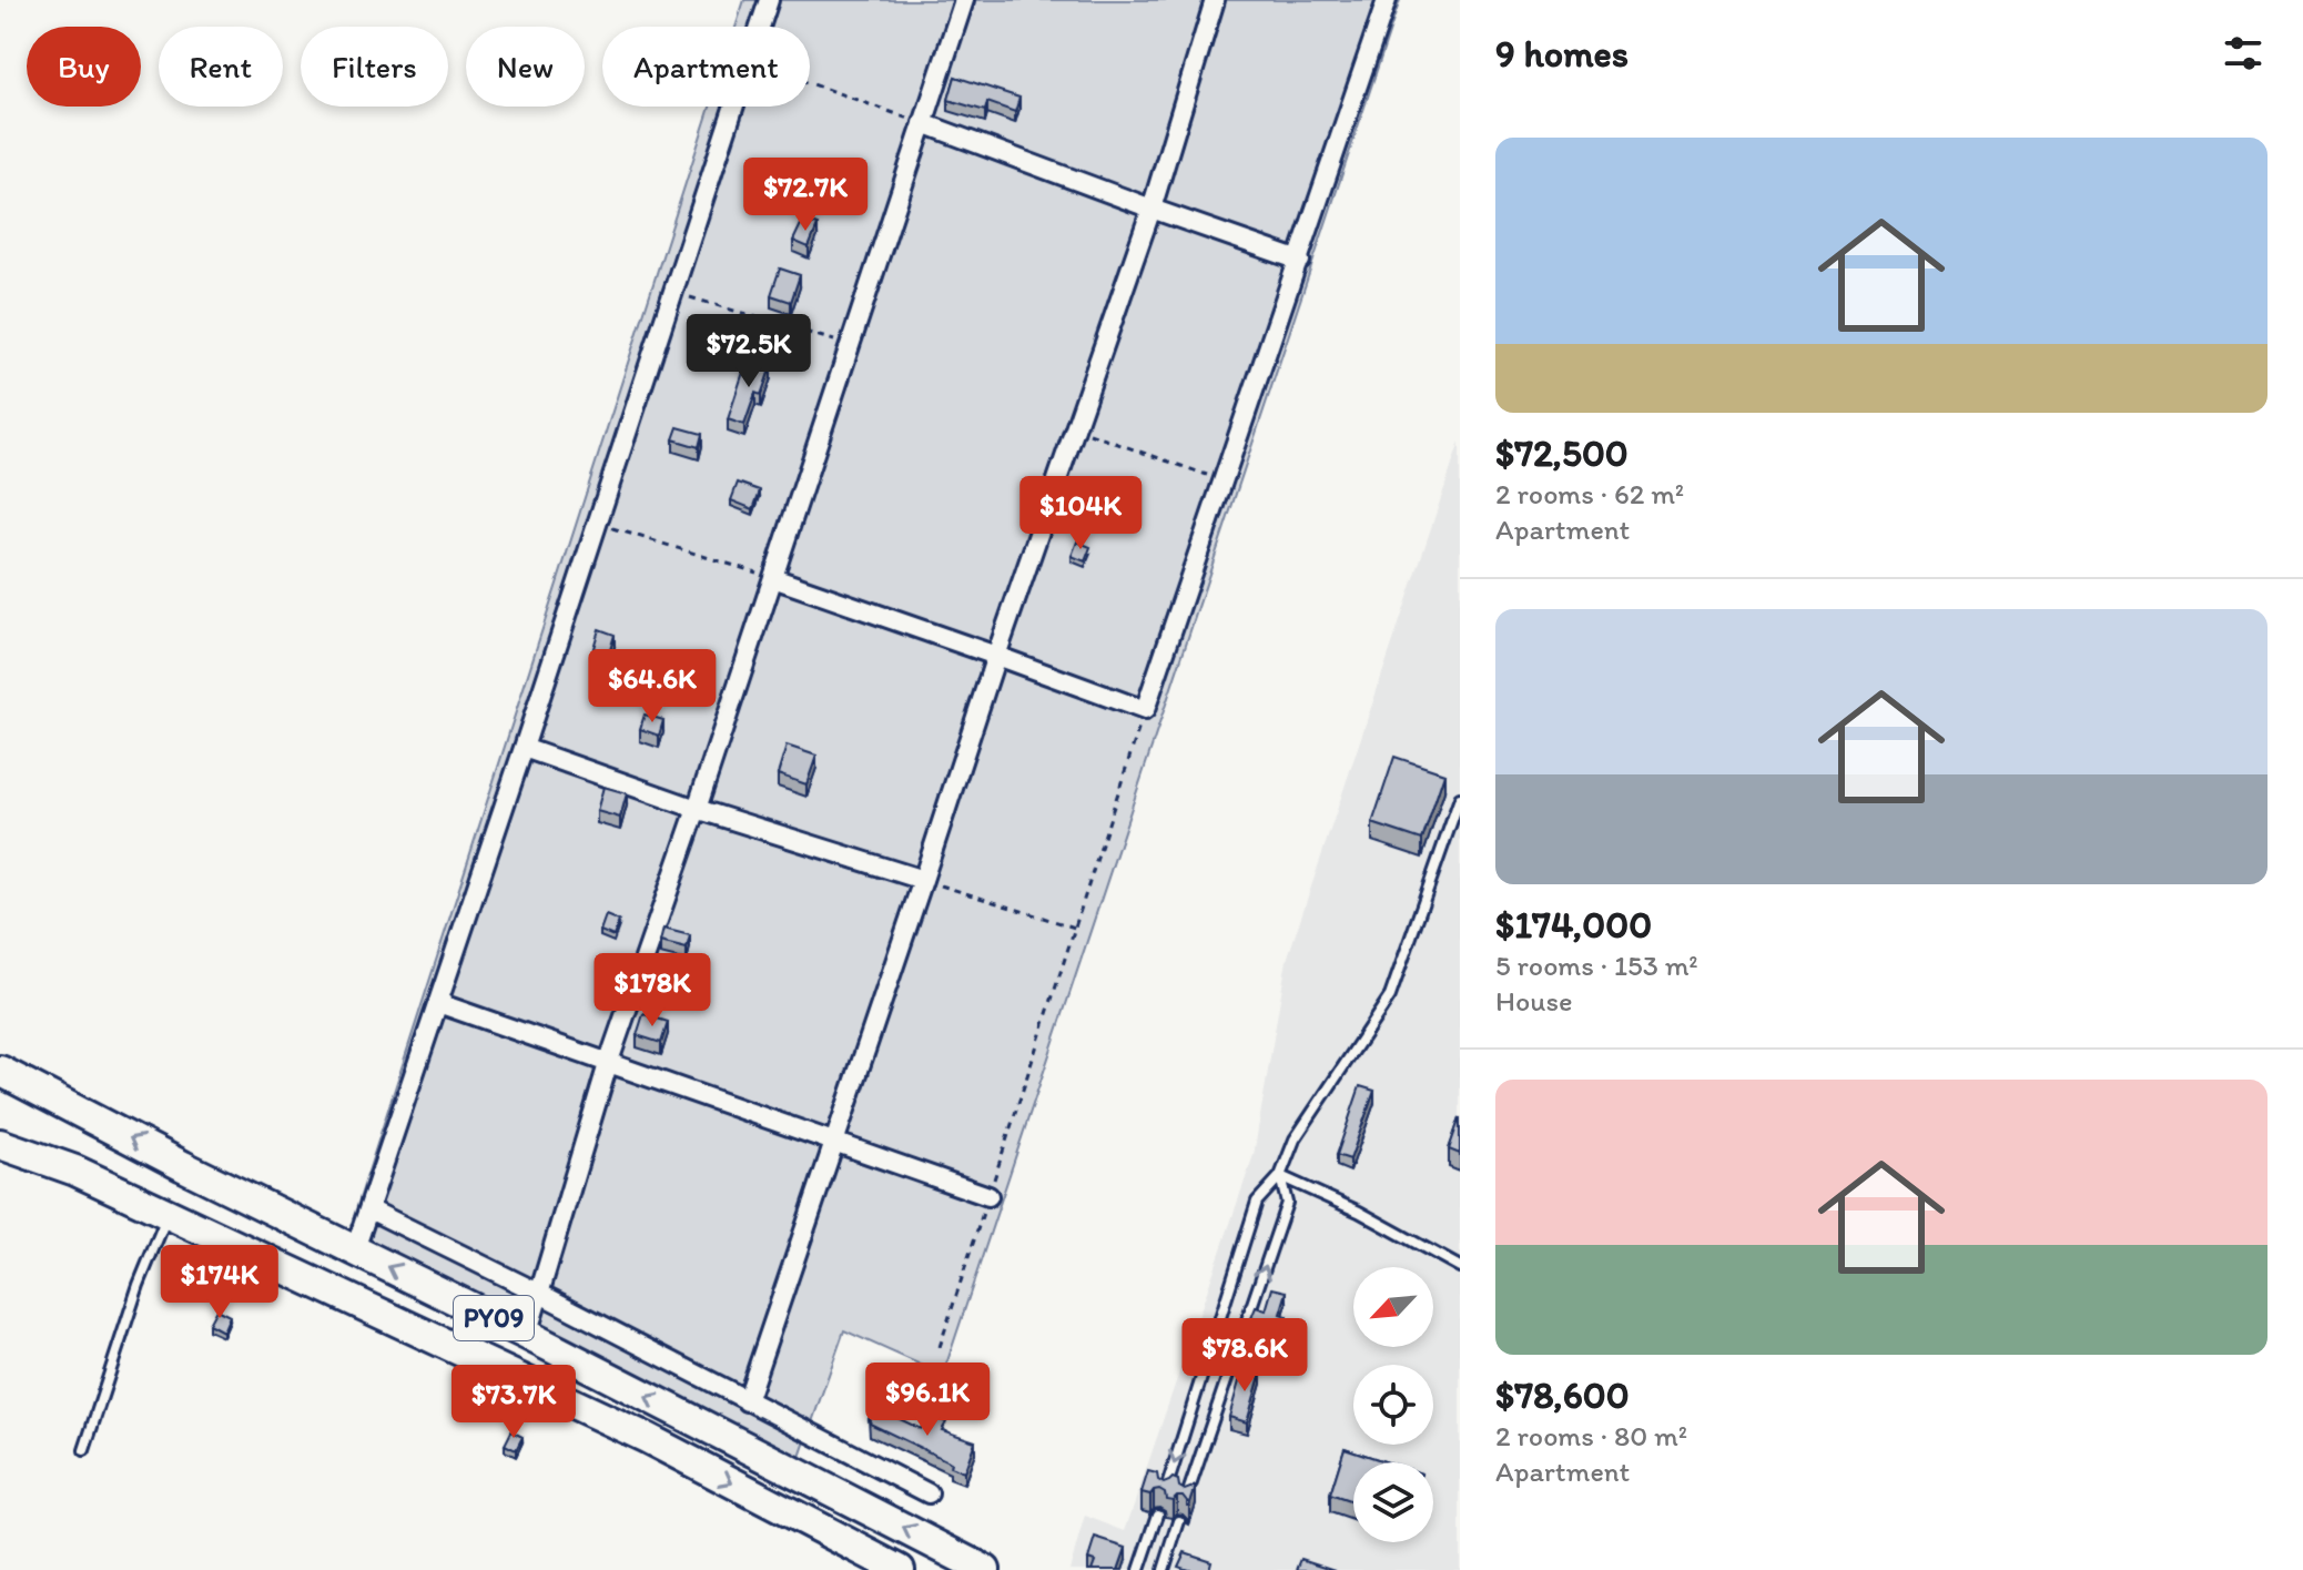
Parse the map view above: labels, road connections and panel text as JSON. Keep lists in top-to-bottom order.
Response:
{
  "streets": {
    "highway": ["PY09"]
  },
  "north": "bottom left",
  "page": {
    "heading": "9 homes",
    "chip": [
      "Buy",
      "Rent",
      "Filters",
      "New",
      "Apartment"
    ],
    "list": [
      {
        "name": "$72,500",
        "note": "2 rooms · 62 m² · Apartment"
      },
      {
        "name": "$174,000",
        "note": "5 rooms · 153 m² · House"
      },
      {
        "name": "$78,600",
        "note": "2 rooms · 80 m² · Apartment"
      }
    ],
    "price": [
      "$72.7K",
      "$72.5K",
      "$104K",
      "$64.6K",
      "$178K",
      "$174K",
      "$78.6K",
      "$96.1K",
      "$73.7K"
    ]
  }
}
